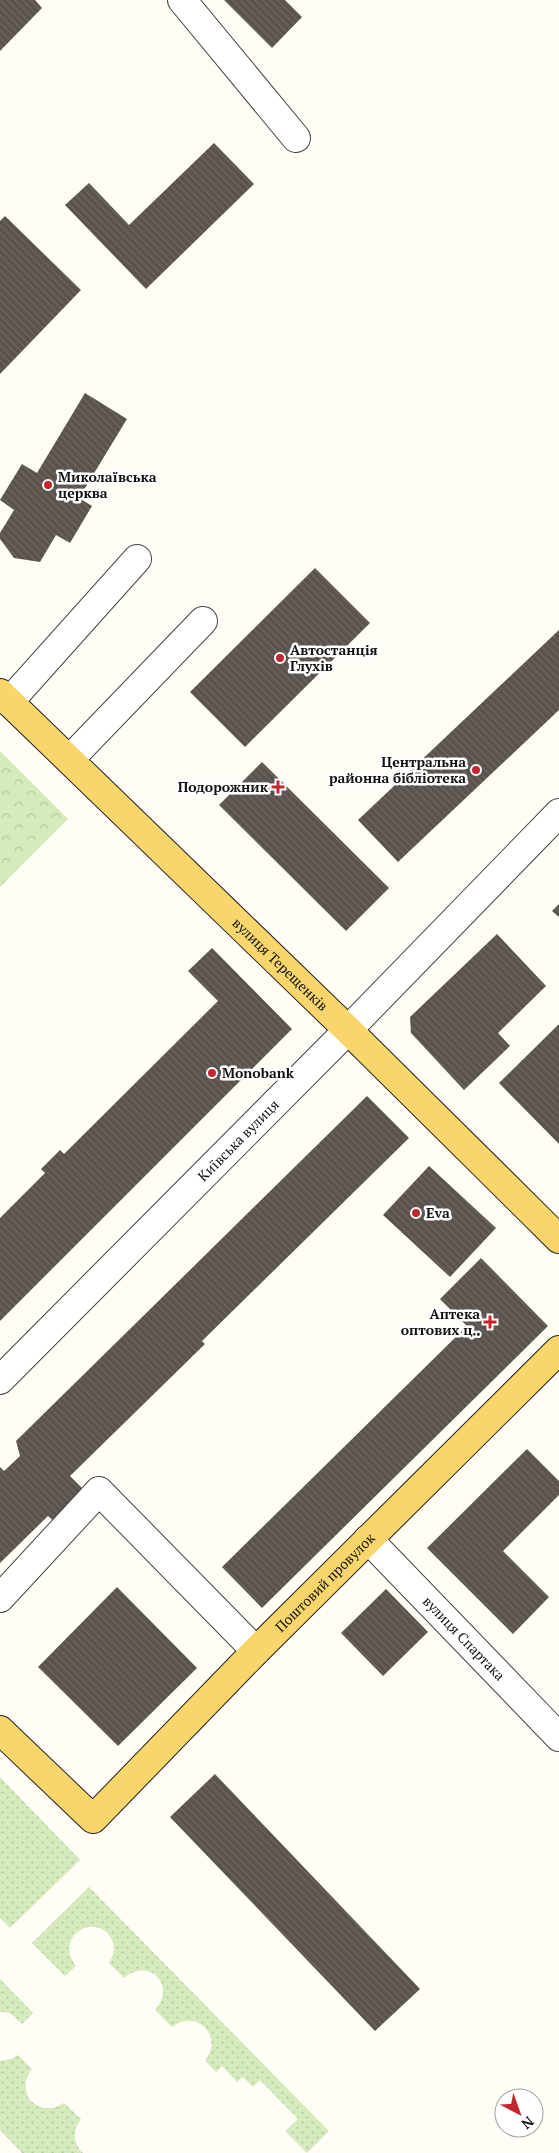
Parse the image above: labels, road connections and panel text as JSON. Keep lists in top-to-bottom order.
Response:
{
  "streets": {
    "main road": ["вулиця Терещенків", "Поштовий провулок"],
    "street": ["Київська вулиця", "вулиця Спартака"]
  },
  "crossings": [
    ["вулиця Терещенків", "Київська вулиця"],
    ["Поштовий провулок", "вулиця Спартака"]
  ],
  "places": {
    "other": [
      "Миколаївська церква",
      "Автостанція Глухів",
      "Центральна районна бібліотека",
      "Monobank",
      "Eva"
    ],
    "health": ["Подорожник", "Аптека оптових ц‥"]
  },
  "north": "bottom right"
}
